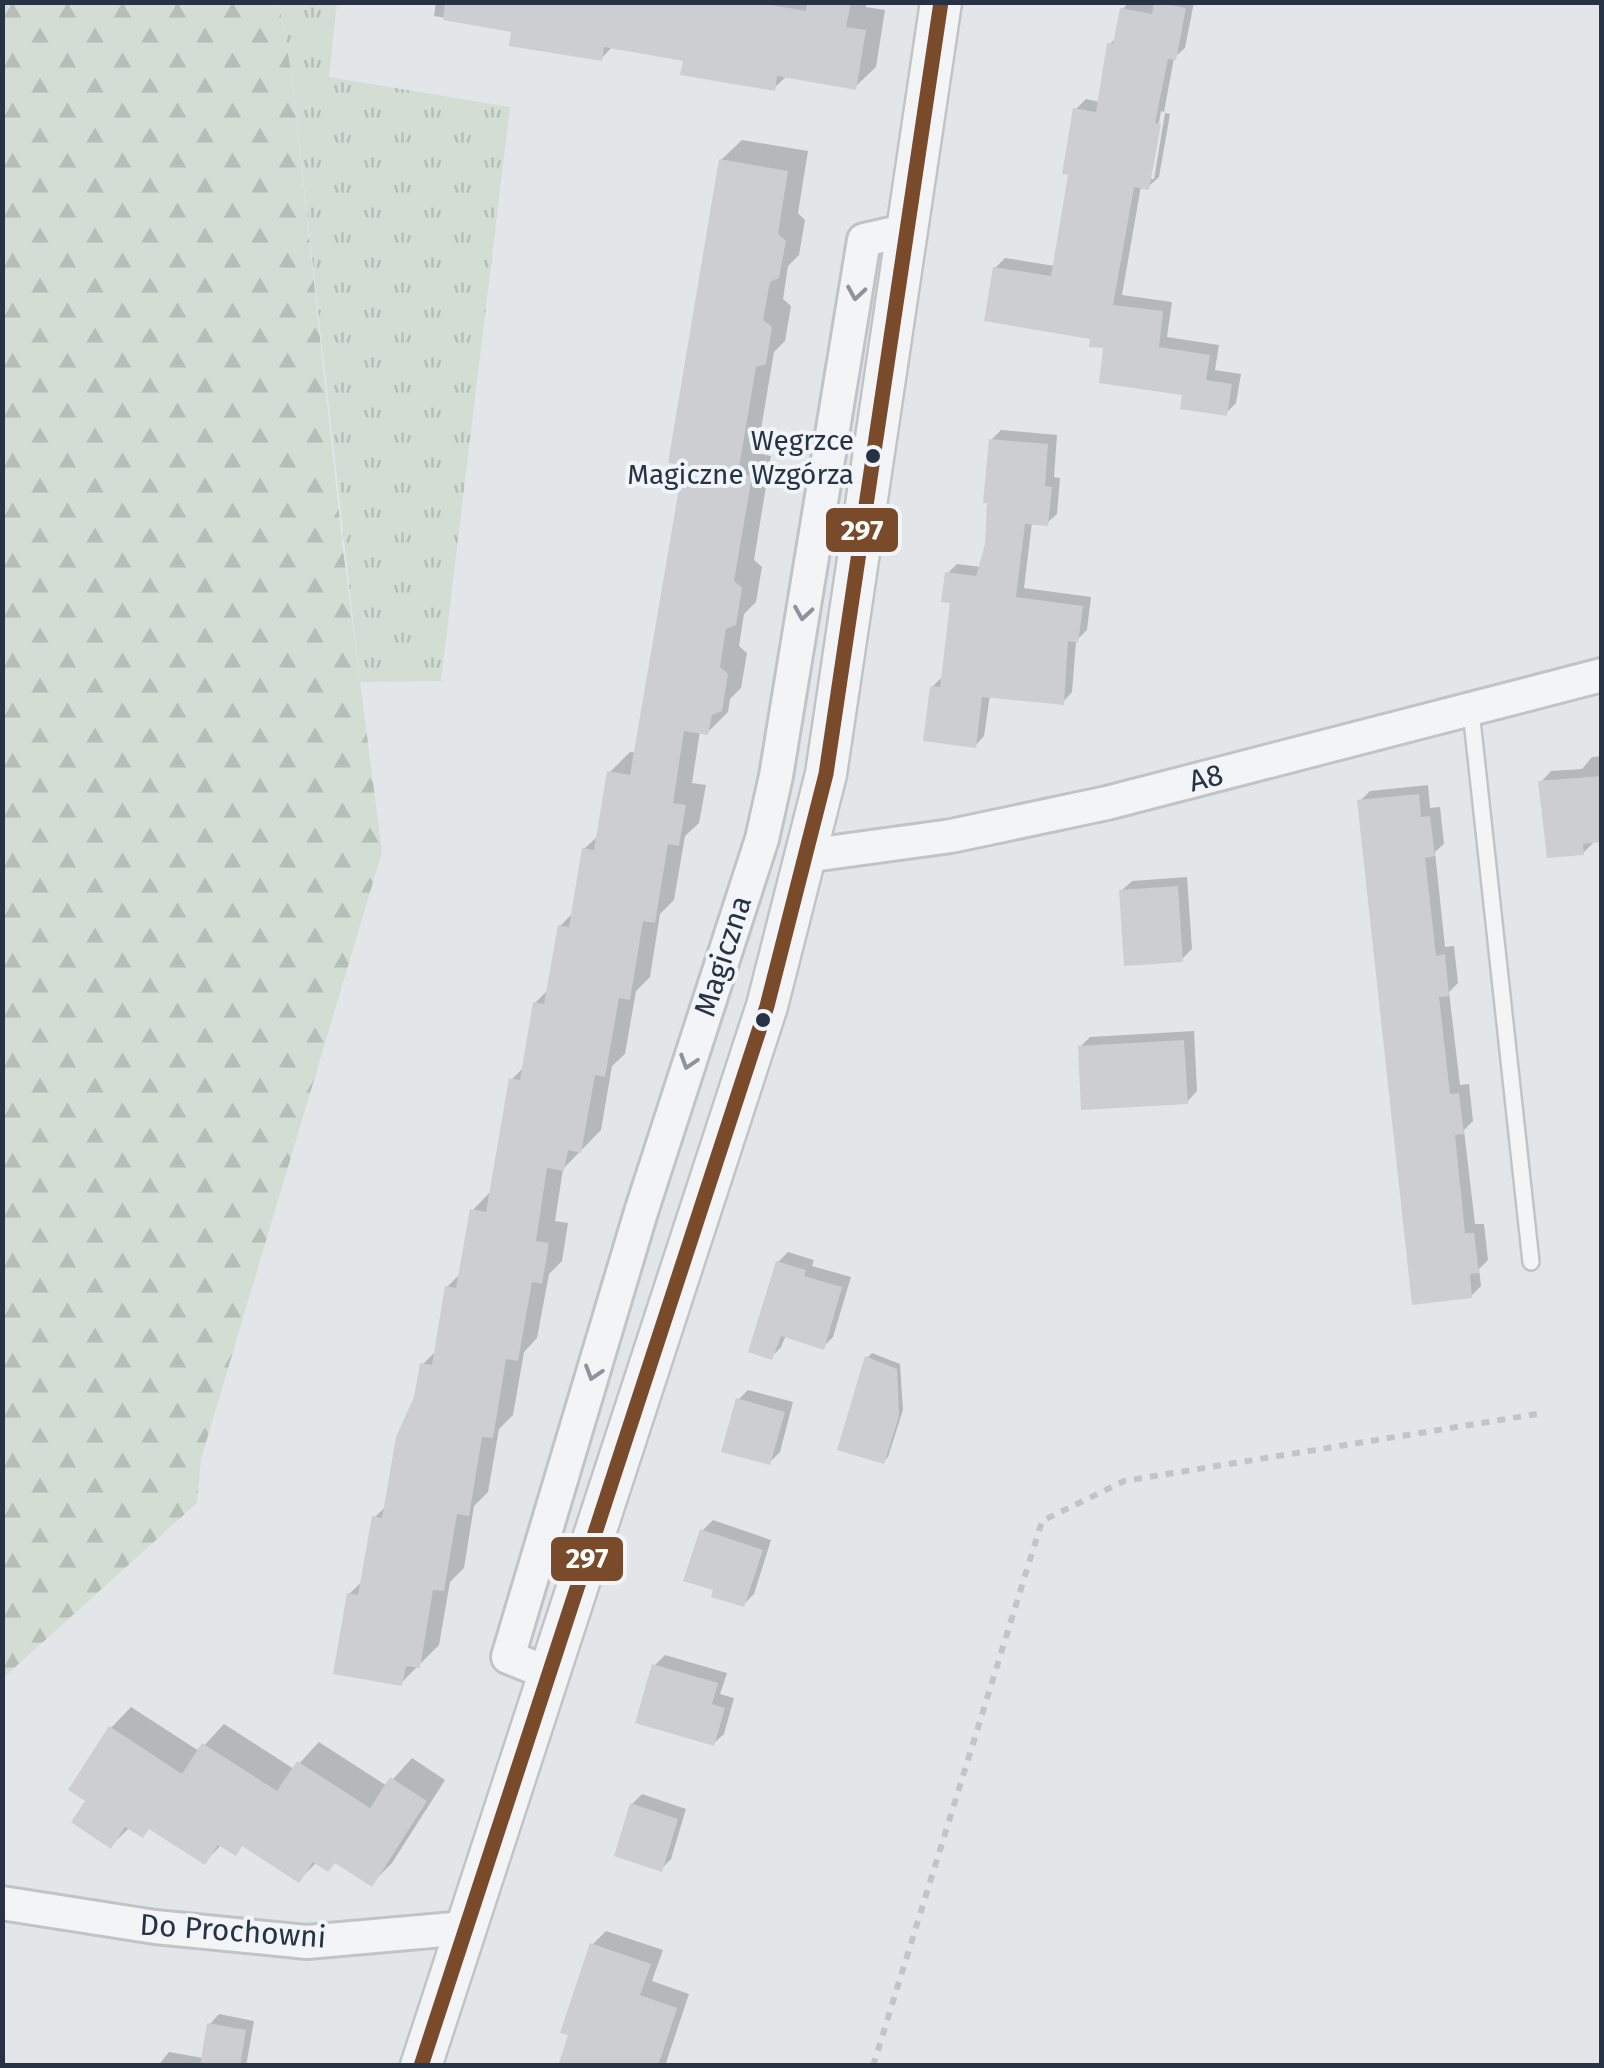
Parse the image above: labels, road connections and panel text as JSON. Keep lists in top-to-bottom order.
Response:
{
  "streets": {
    "street": ["A8", "Magiczna", "Do Prochowni"]
  },
  "places": ["Węgrzce Magiczne Wzgórza"],
  "lines": ["transit line 297"]
}
